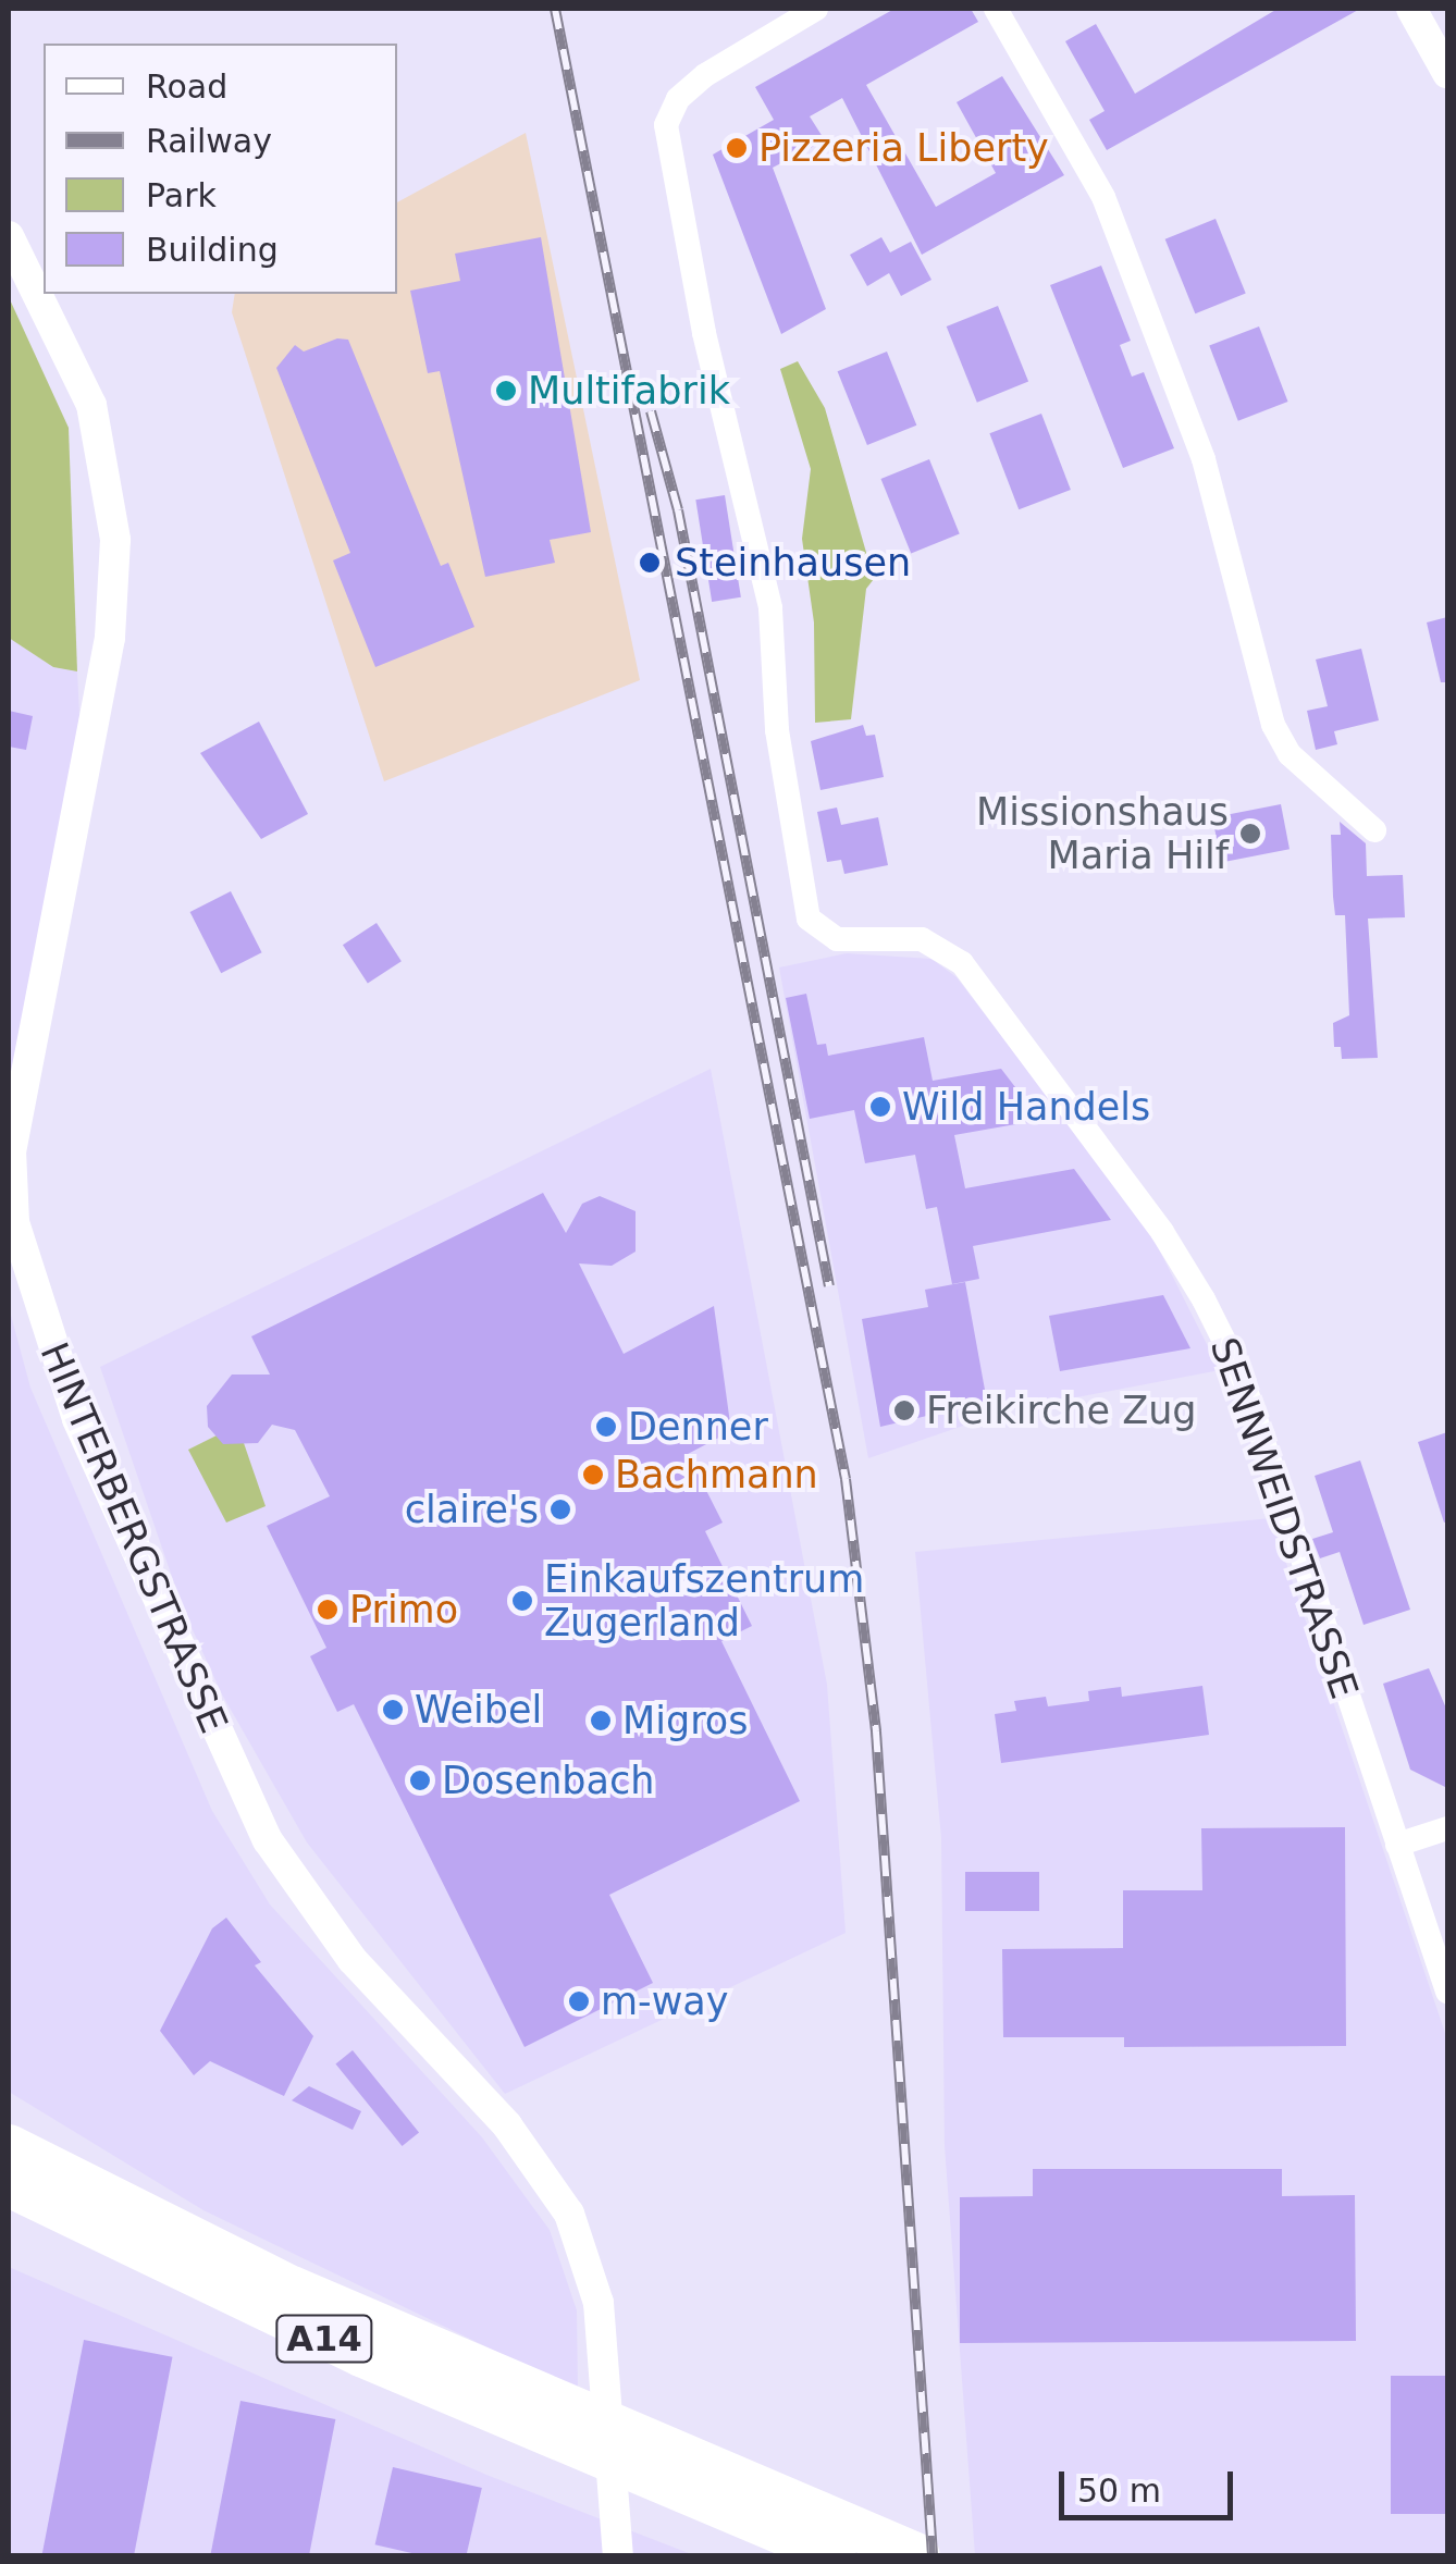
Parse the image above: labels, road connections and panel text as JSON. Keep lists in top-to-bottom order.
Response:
{
  "streets": {
    "highway": ["A14"],
    "street": ["SENNWEIDSTRASSE", "HINTERBERGSTRASSE"]
  },
  "places": [
    "Pizzeria Liberty",
    "Multifabrik",
    "Steinhausen",
    "Missionshaus Maria Hilf",
    "Wild Handels",
    "Freikirche Zug",
    "Denner",
    "Bachmann",
    "claire's",
    "Einkaufszentrum Zugerland",
    "Primo",
    "Weibel",
    "Migros",
    "Dosenbach",
    "m-way"
  ],
  "legend": [
    "Road",
    "Railway",
    "Park",
    "Building"
  ],
  "scale_bar": "50 m"
}
